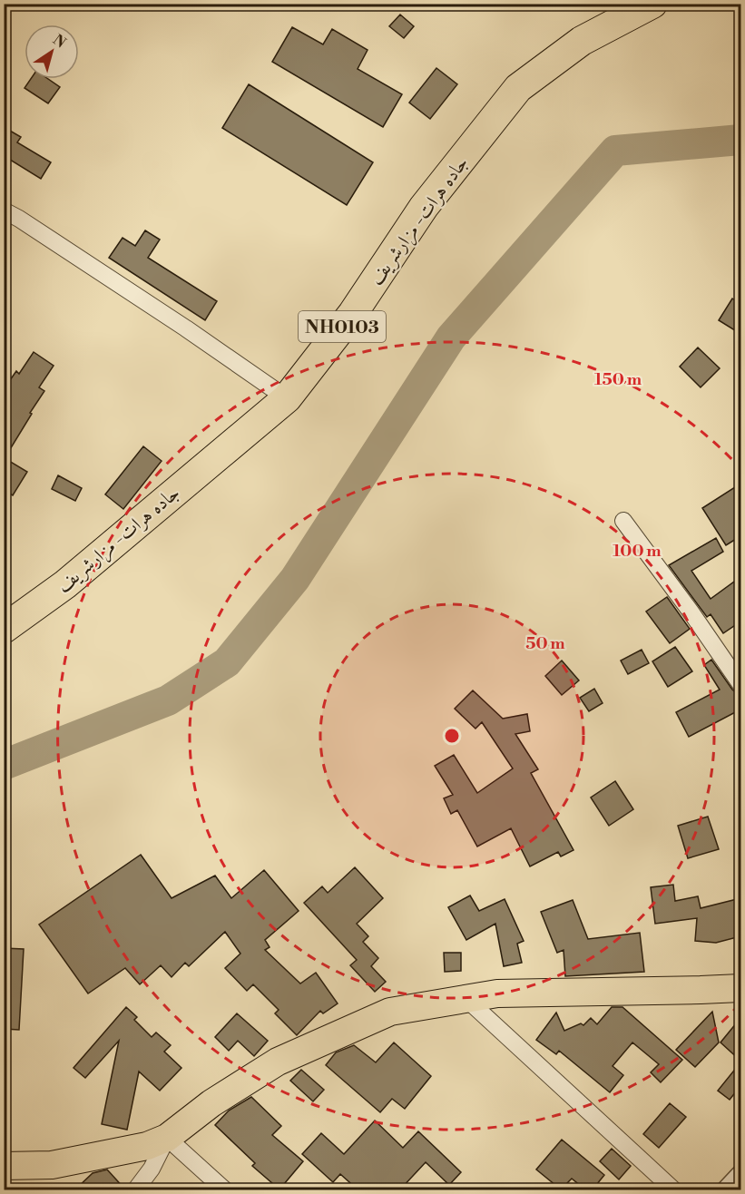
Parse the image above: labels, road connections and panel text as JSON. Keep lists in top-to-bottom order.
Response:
{
  "streets": {
    "highway": ["جاده هرات- مزارشریف", "NH0103"]
  },
  "north": "top right",
  "rings": ["150 m", "100 m", "50 m"]
}
